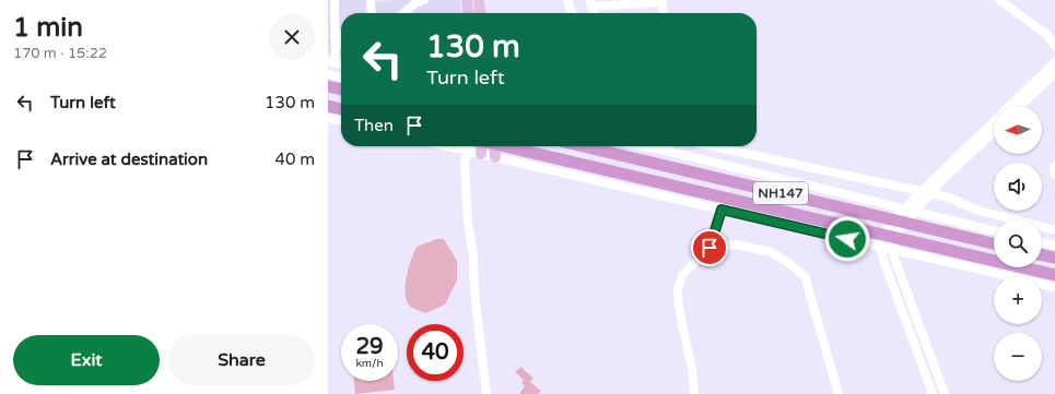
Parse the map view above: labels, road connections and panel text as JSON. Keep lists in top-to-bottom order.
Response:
{
  "streets": {
    "highway": ["NH147"]
  },
  "north": "left",
  "page": {
    "heading": ["1 min", "170 m · 15:22"],
    "turn": ["130 m", "Turn left"],
    "list": [
      {
        "name": "Turn left",
        "value": "130 m"
      },
      {
        "name": "Arrive at destination",
        "value": "40 m"
      }
    ],
    "then": "Then",
    "map_buttons": ["+", "−"],
    "speed": "29 km/h",
    "limit": "40",
    "buttons": ["Exit", "Share"]
  }
}
